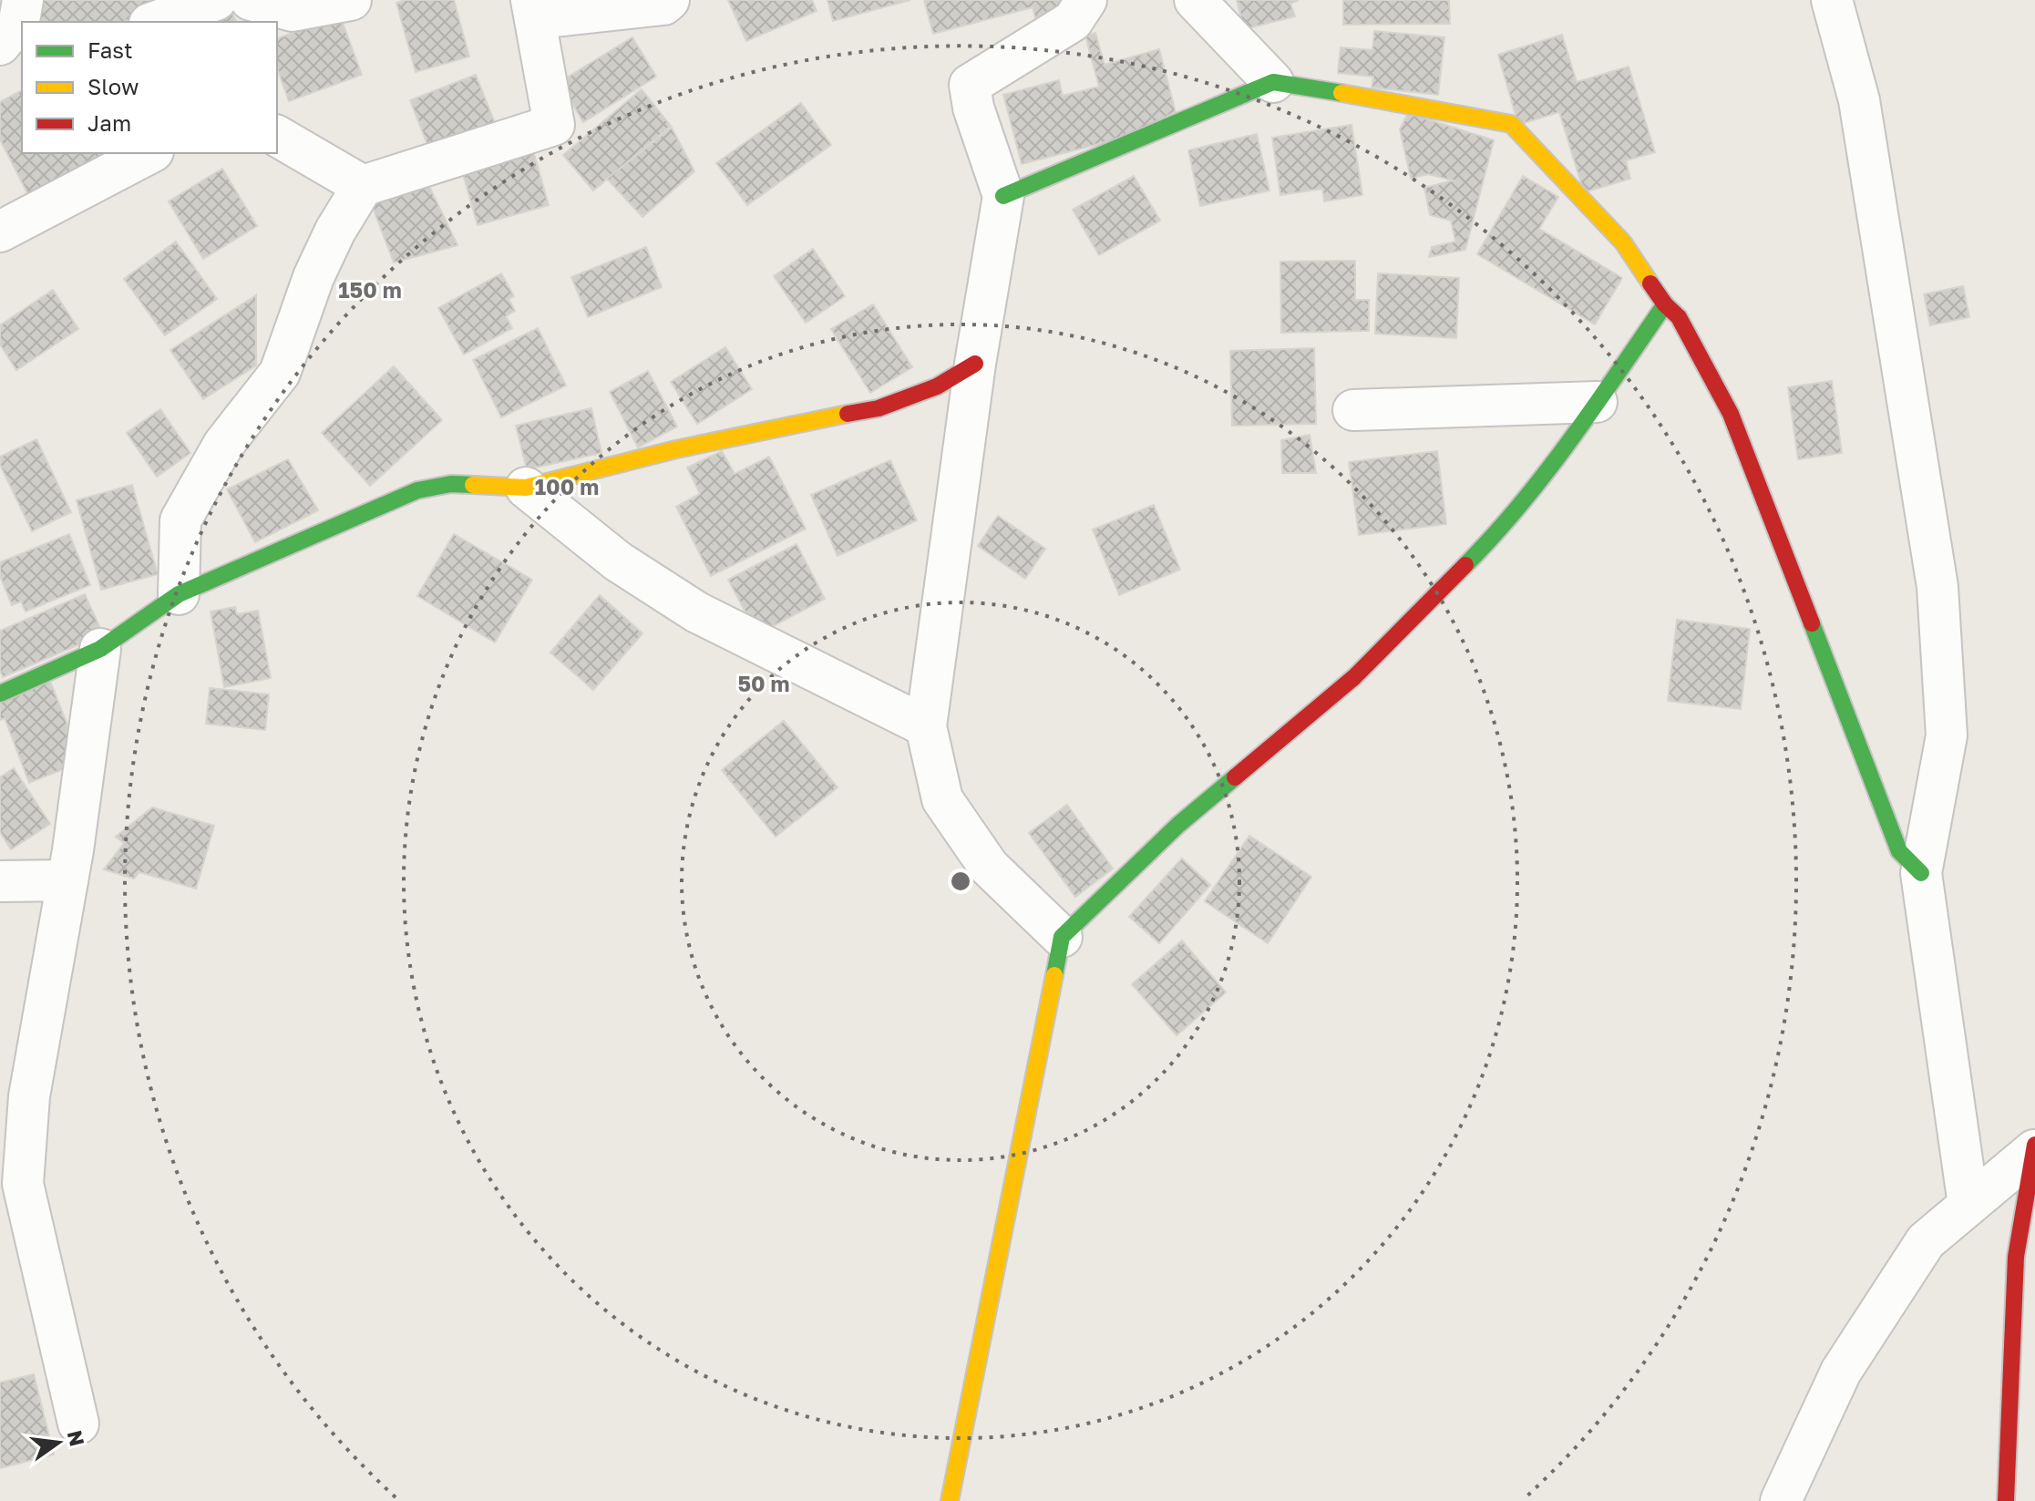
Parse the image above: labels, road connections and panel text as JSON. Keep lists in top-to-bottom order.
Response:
{
  "legend": ["Fast", "Slow", "Jam"],
  "north": "right",
  "rings": ["150 m", "100 m", "50 m"]
}
